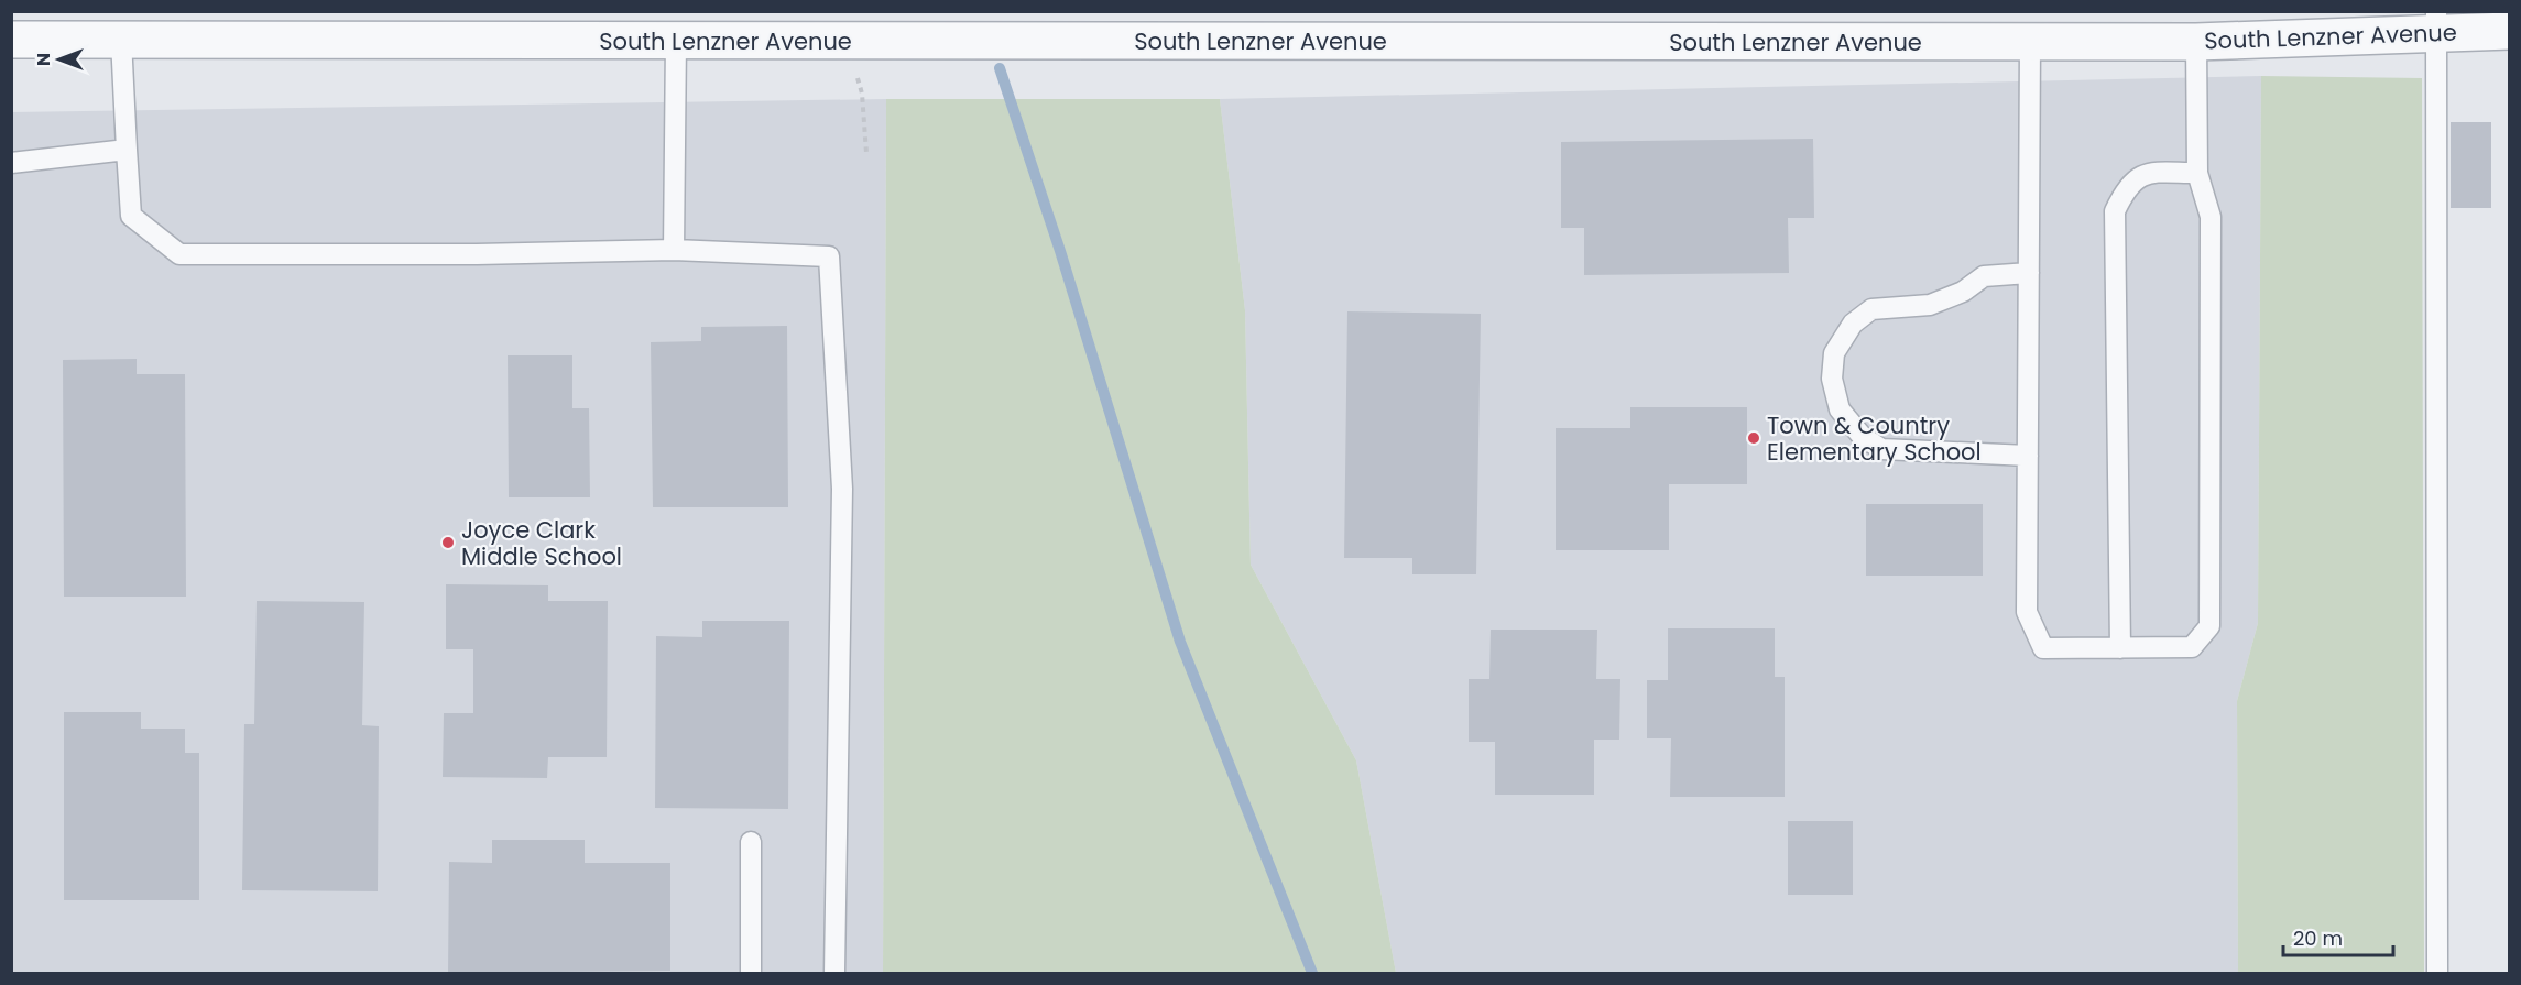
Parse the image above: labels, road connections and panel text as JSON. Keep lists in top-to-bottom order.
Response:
{
  "streets": {
    "street": ["South Lenzner Avenue"]
  },
  "places": ["Town & Country Elementary School", "Joyce Clark Middle School"],
  "scale_bar": "20 m",
  "north": "left"
}
